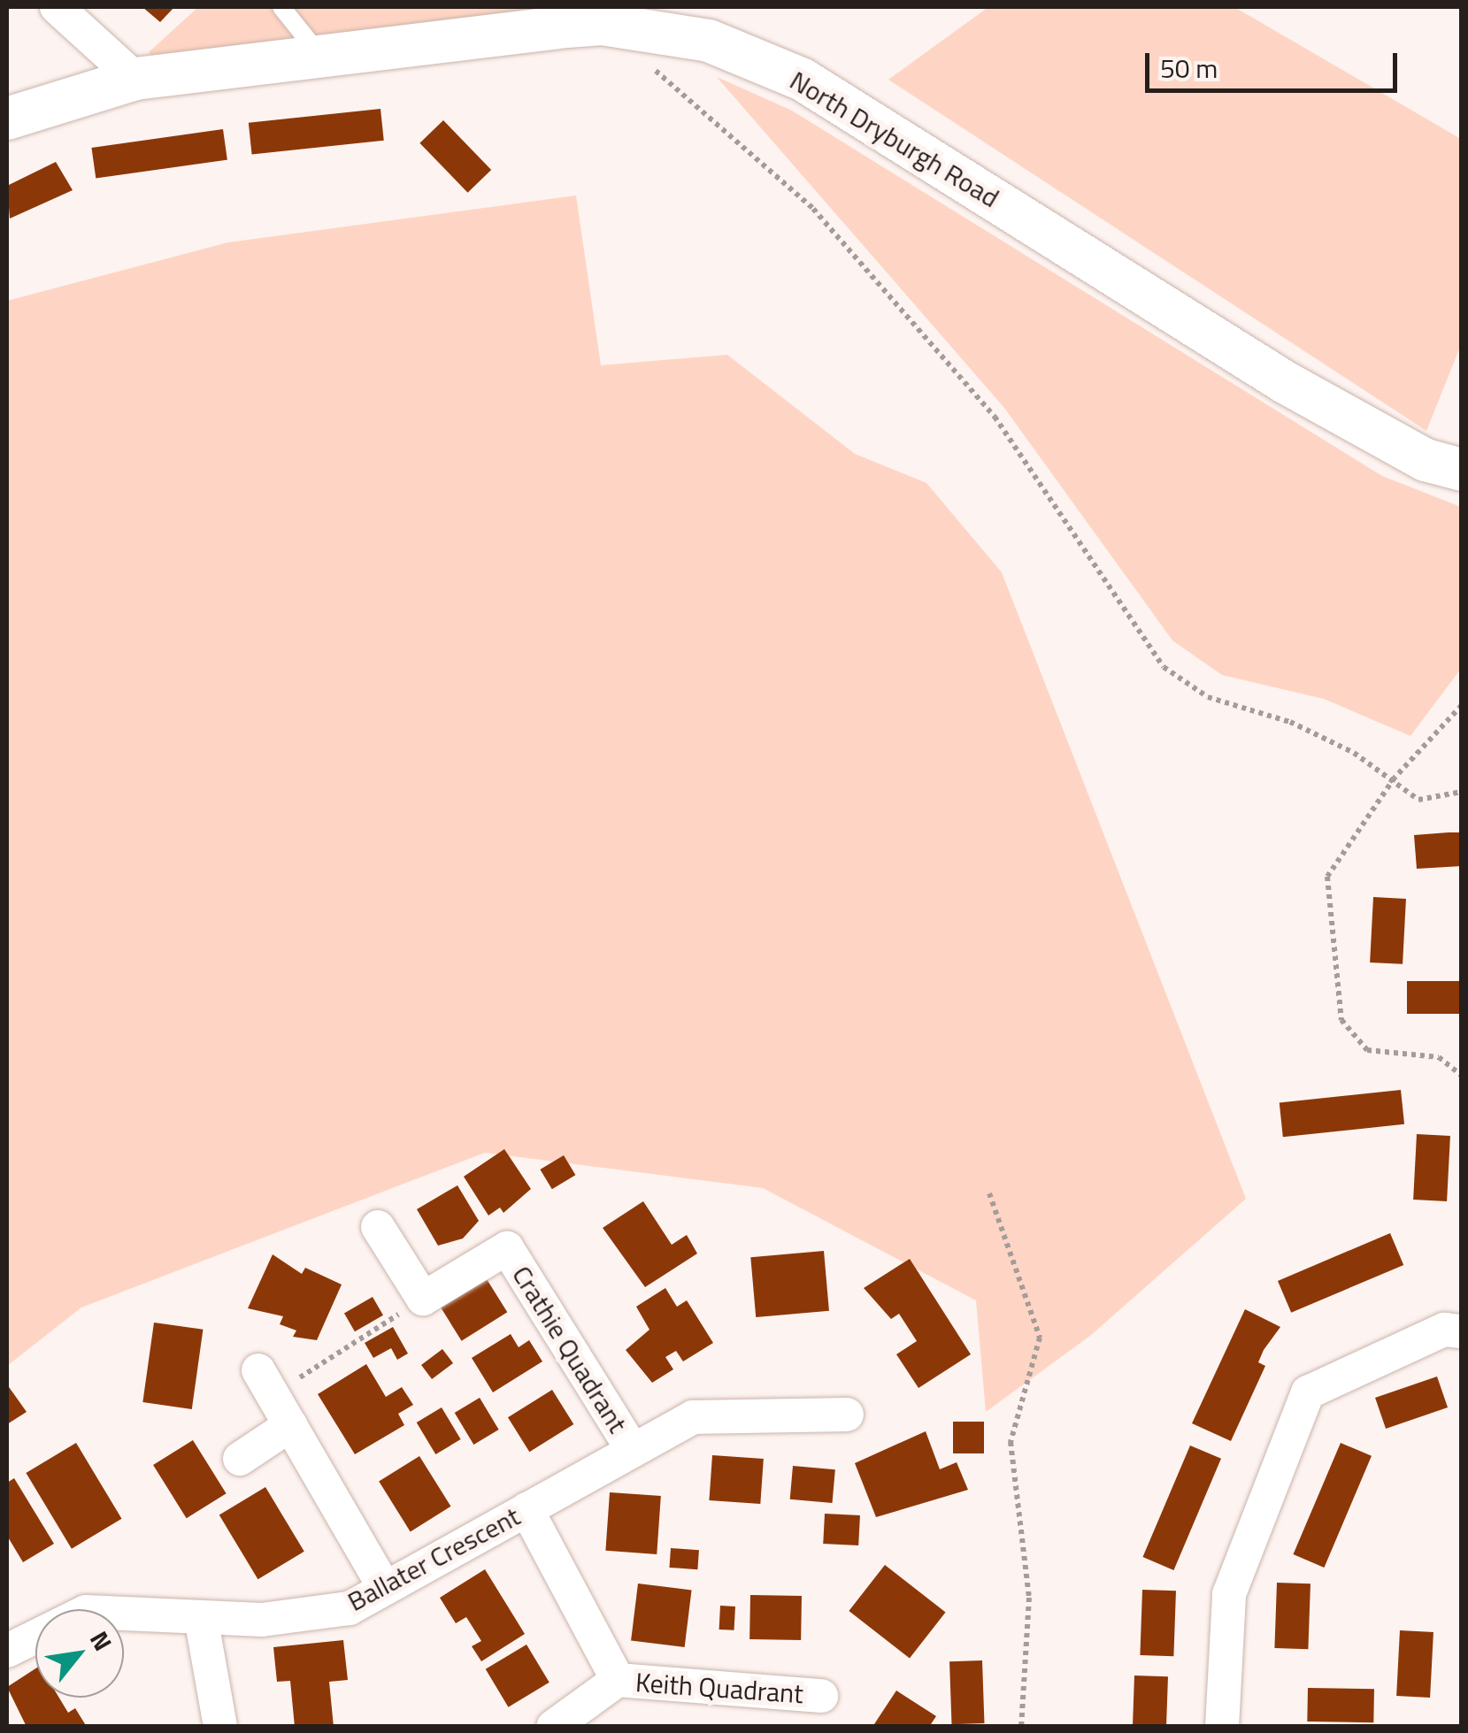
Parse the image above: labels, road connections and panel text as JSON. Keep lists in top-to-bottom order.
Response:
{
  "streets": {
    "street": [
      "North Dryburgh Road",
      "Crathie Quadrant",
      "Ballater Crescent",
      "Keith Quadrant"
    ]
  },
  "crossings": [
    ["Crathie Quadrant", "Ballater Crescent"]
  ],
  "scale_bar": "50 m",
  "north": "top right"
}
